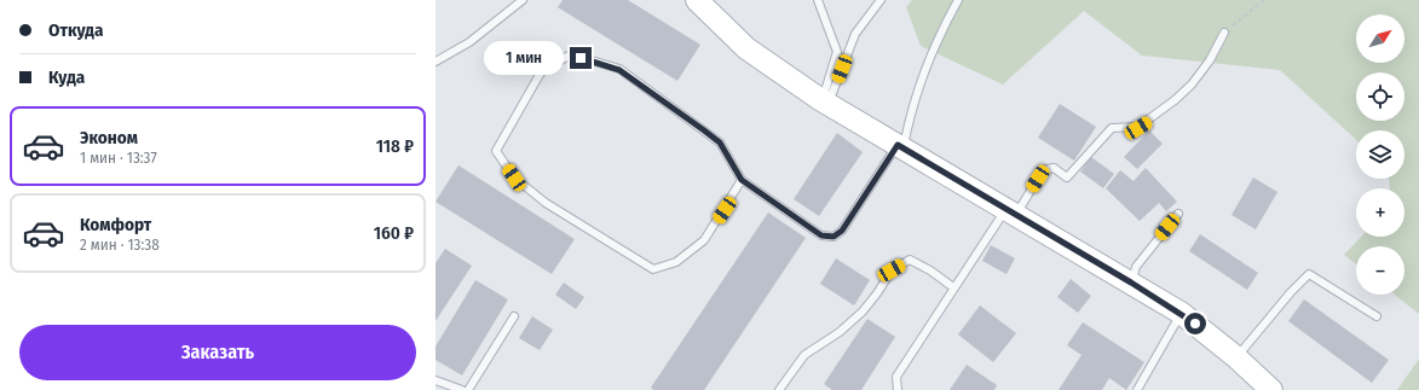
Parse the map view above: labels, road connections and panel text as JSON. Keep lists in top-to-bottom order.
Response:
{
  "north": "top right",
  "page": {
    "banner": ["Откуда", "Куда"],
    "map_buttons": ["+", "−"],
    "bubble": "1 мин",
    "list": [
      {
        "name": "Эконом",
        "note": "1 мин · 13:37",
        "value": "118 ₽"
      },
      {
        "name": "Комфорт",
        "note": "2 мин · 13:38",
        "value": "160 ₽"
      }
    ],
    "buttons": "Заказать"
  }
}
